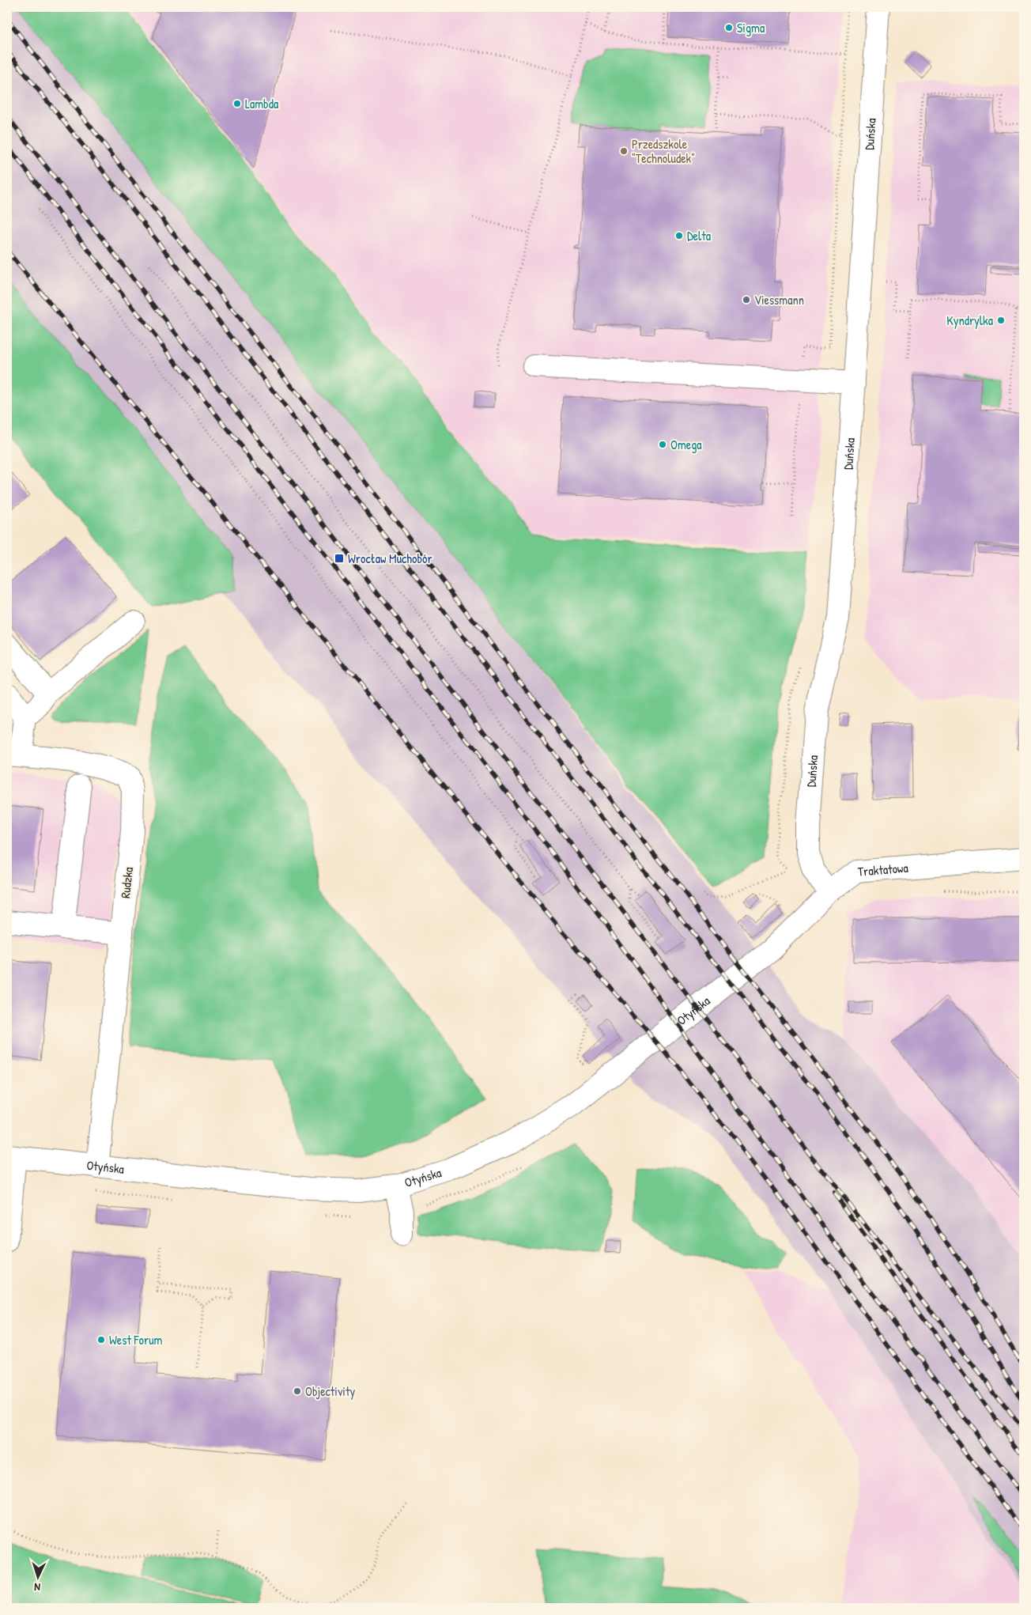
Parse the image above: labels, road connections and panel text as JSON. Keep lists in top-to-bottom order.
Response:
{
  "streets": {
    "street": [
      "Duńska",
      "Traktatowa",
      "Rudzka",
      "Otyńska"
    ]
  },
  "crossings": [
    ["Duńska", "Traktatowa"],
    ["Traktatowa", "Otyńska"],
    ["Rudzka", "Otyńska"]
  ],
  "places": {
    "other": [
      "Sigma",
      "Lambda",
      "Przedszkole \"Technoludek\"",
      "Delta",
      "Viessmann",
      "Kyndrylka",
      "Omega",
      "West Forum",
      "Objectivity"
    ],
    "transit": ["Wrocław Muchobór"]
  },
  "north": "bottom"
}
